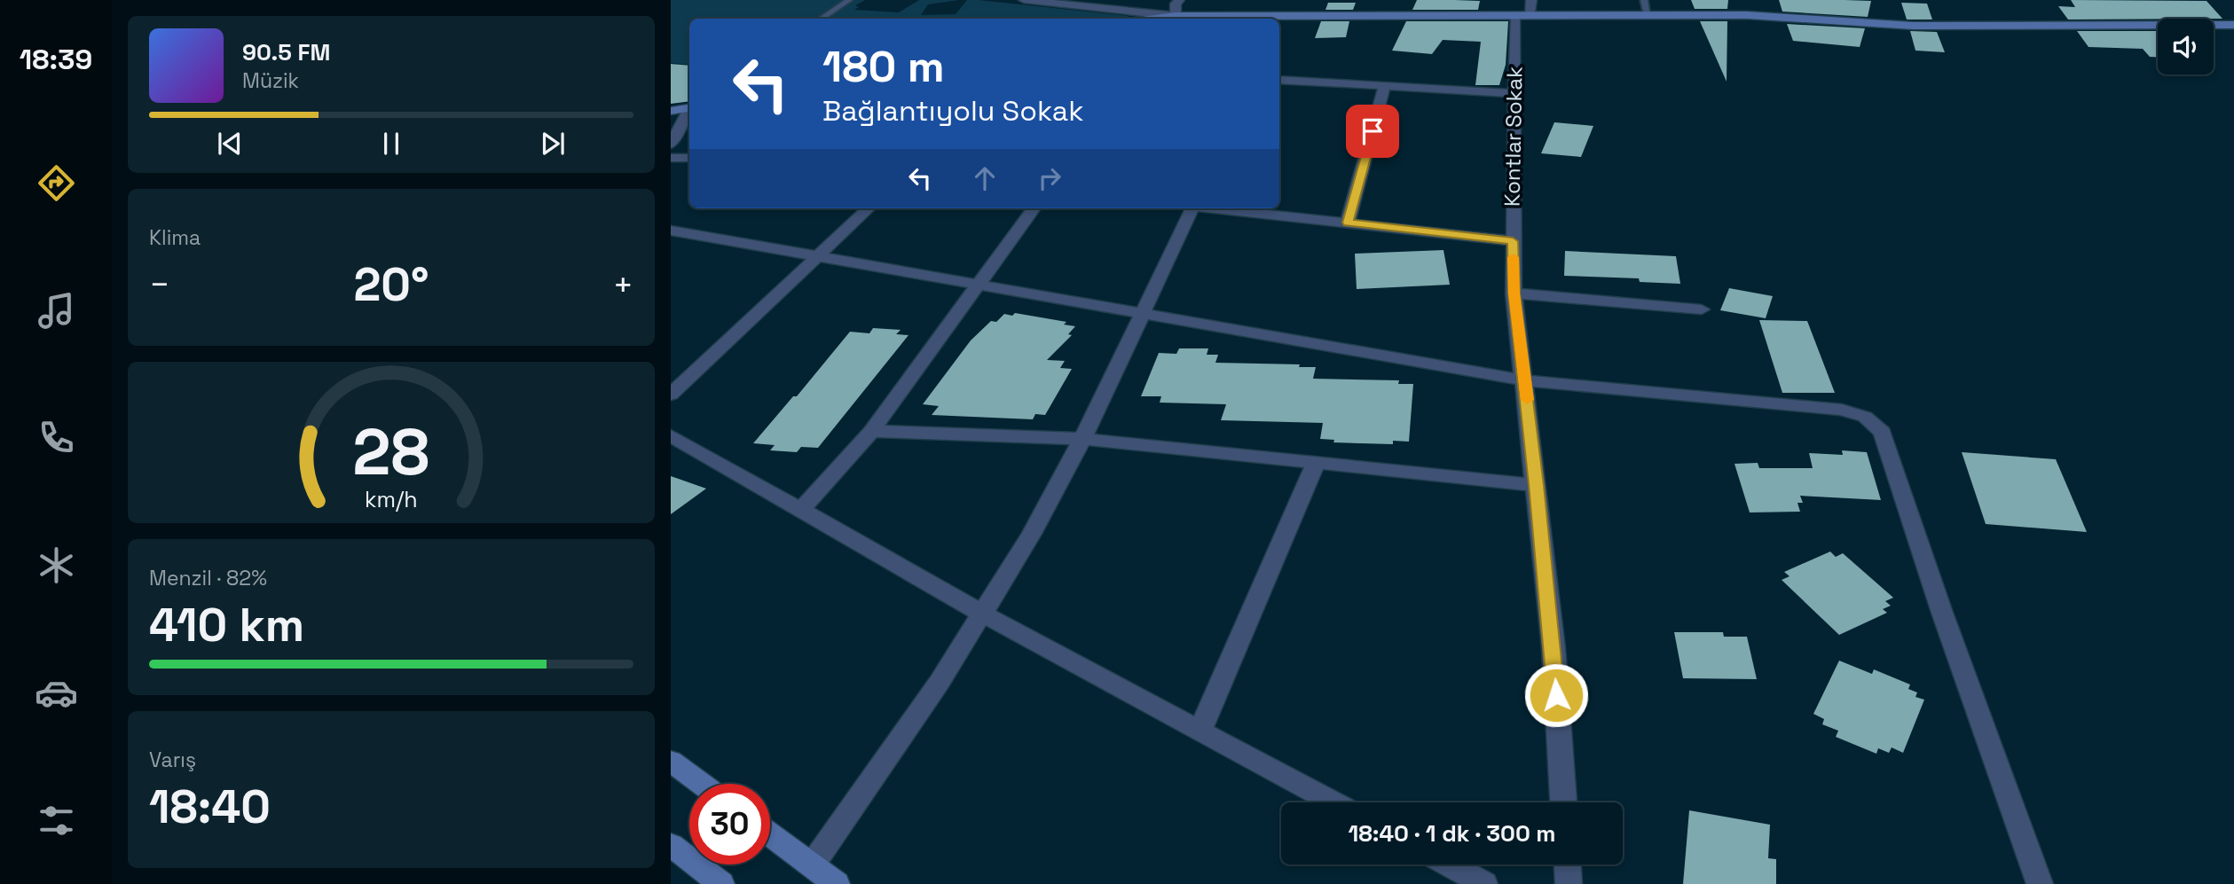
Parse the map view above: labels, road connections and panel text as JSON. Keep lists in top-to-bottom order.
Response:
{
  "streets": {
    "street": ["Kontlar Sokak"]
  },
  "page": {
    "tabs": "18:39",
    "turn": ["180 m", "Bağlantıyolu Sokak"],
    "song": ["90.5 FM", "Müzik"],
    "tile": [
      "Klima",
      ["Menzil · 82%", "410 km"],
      ["Varış", "18:40"]
    ],
    "heat": ["−", "20°", "+"],
    "limit": "30",
    "trip": "18:40 · 1 dk · 300 m",
    "gauge": ["28", "km/h"]
  }
}
